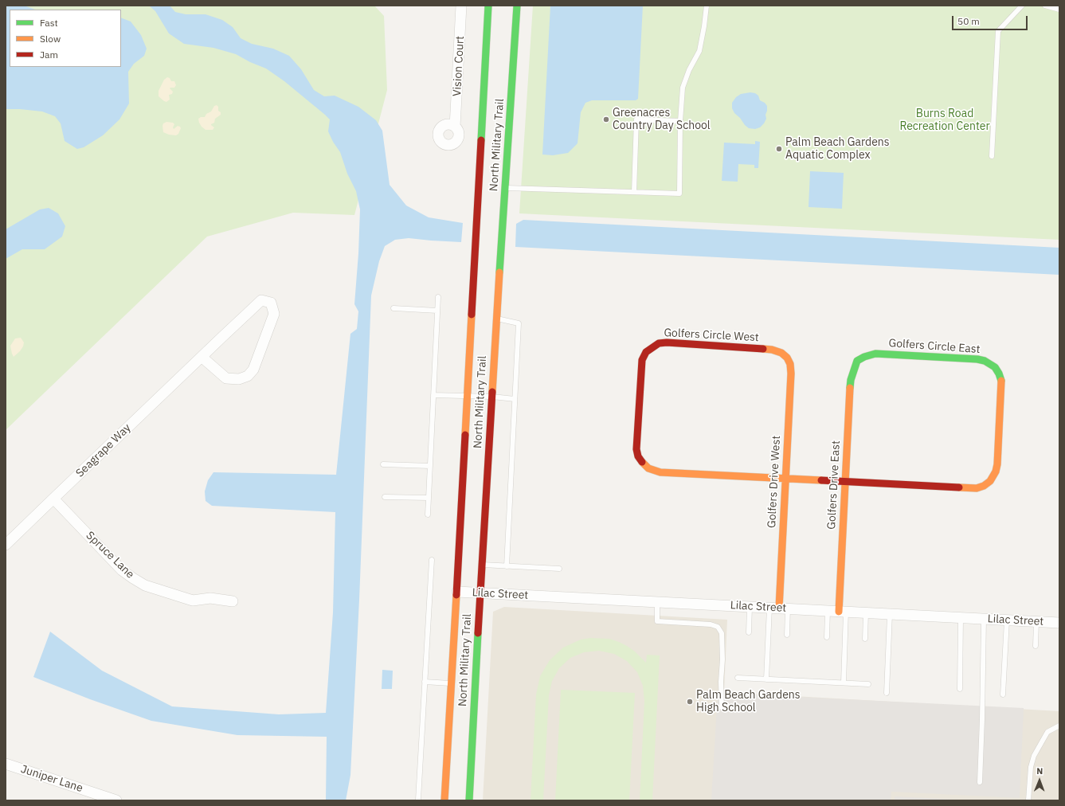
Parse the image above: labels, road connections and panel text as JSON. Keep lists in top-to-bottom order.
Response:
{
  "streets": {
    "main road": [
      "North Military Trail",
      "Golfers Circle West",
      "Golfers Circle East",
      "Golfers Drive West",
      "Golfers Drive East"
    ],
    "street": [
      "Vision Court",
      "Seagrape Way",
      "Spruce Lane",
      "Lilac Street",
      "Juniper Lane"
    ]
  },
  "crossings": [
    ["North Military Trail", "Lilac Street"],
    ["Golfers Circle West", "Golfers Circle East"],
    ["Golfers Circle West", "Golfers Drive West"],
    ["Golfers Circle West", "Golfers Drive East"],
    ["Golfers Circle East", "Golfers Drive East"],
    ["Seagrape Way", "Spruce Lane"],
    ["Golfers Drive West", "Lilac Street"],
    ["Golfers Drive East", "Lilac Street"]
  ],
  "parks": ["Burns Road Recreation Center"],
  "places": ["Greenacres Country Day School", "Palm Beach Gardens Aquatic Complex", "Palm Beach Gardens High School"],
  "legend": ["Fast", "Slow", "Jam"],
  "scale_bar": "50 m",
  "north": "top"
}
